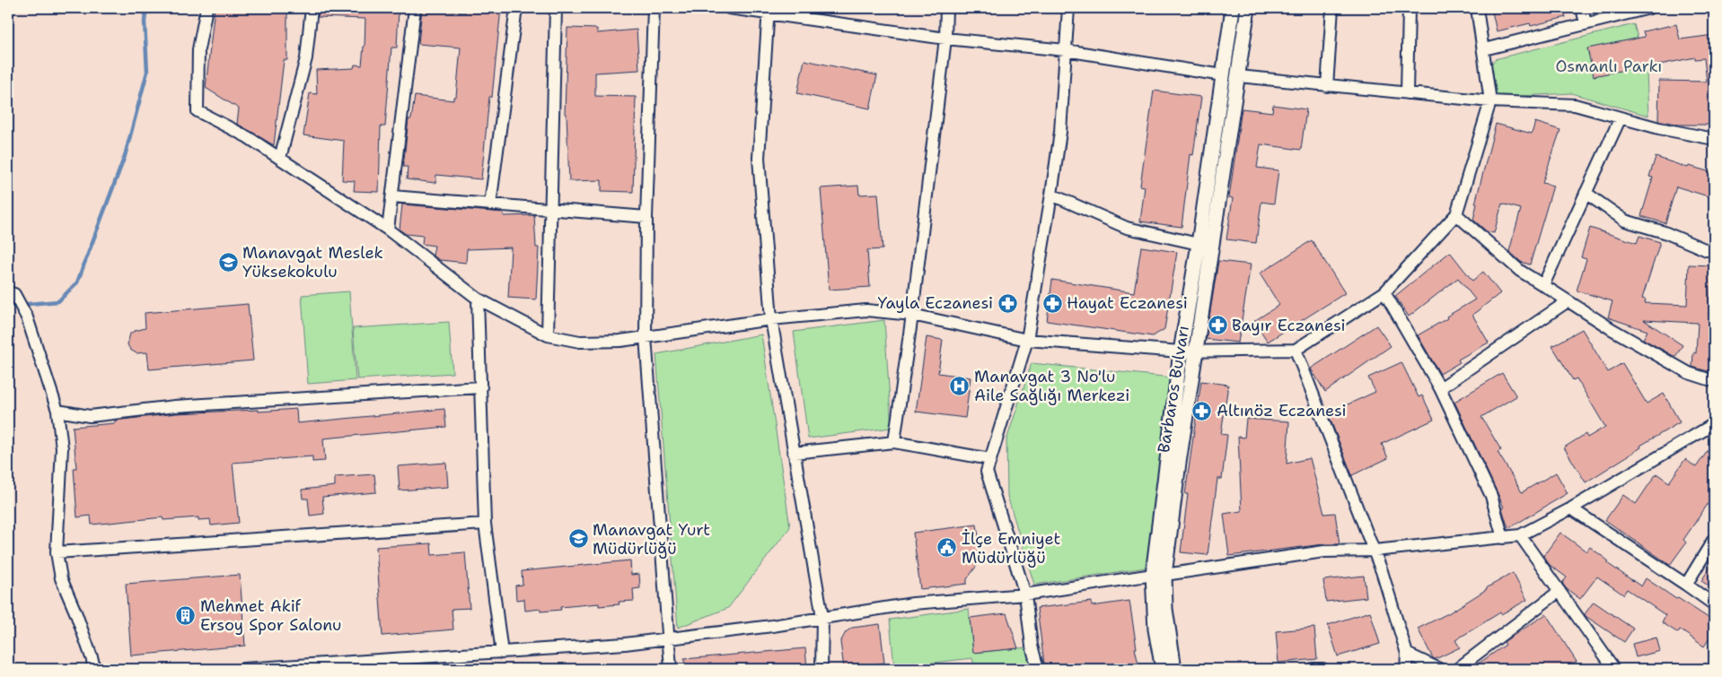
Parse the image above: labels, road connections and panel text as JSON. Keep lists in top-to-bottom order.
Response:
{
  "streets": {
    "street": ["Barbaros Bulvarı"]
  },
  "parks": ["Osmanlı Parkı"],
  "places": {
    "school or university": ["Manavgat Meslek Yüksekokulu", "Manavgat Yurt Müdürlüğü"],
    "pharmacy": [
      "Yayla Eczanesi",
      "Hayat Eczanesi",
      "Bayır Eczanesi",
      "Altınöz Eczanesi"
    ],
    "hospital": ["Manavgat 3 No'lu Aile Sağlığı Merkezi"],
    "public building": ["İlçe Emniyet Müdürlüğü"],
    "building": ["Mehmet Akif Ersoy Spor Salonu"]
  }
}
